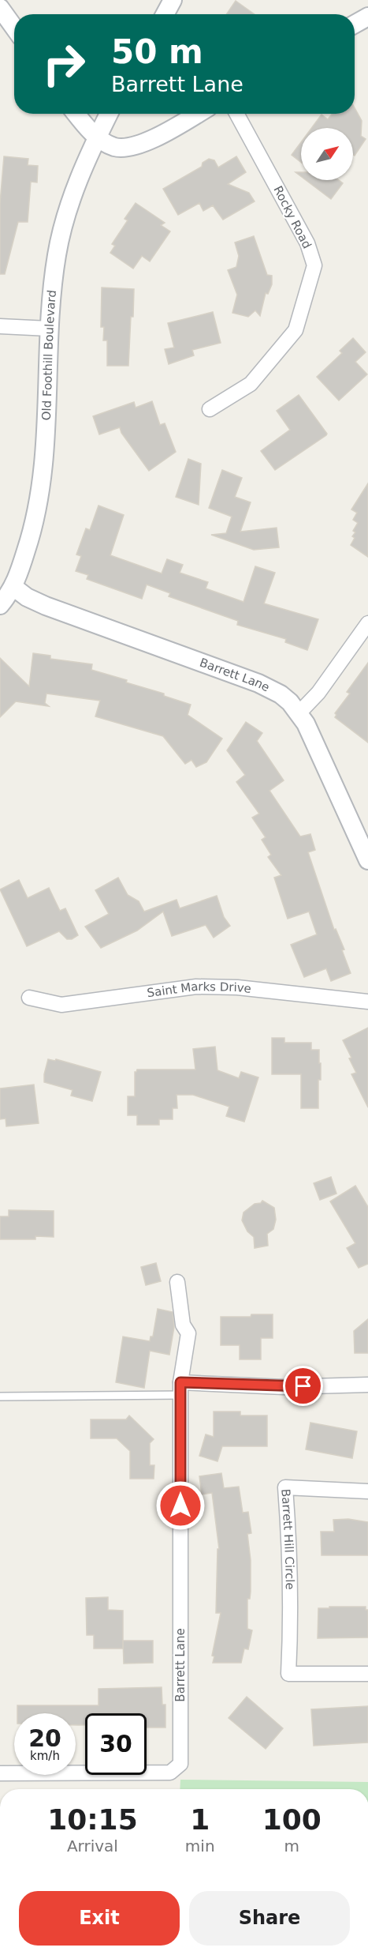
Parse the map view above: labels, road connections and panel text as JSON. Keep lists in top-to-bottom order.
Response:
{
  "streets": {
    "street": [
      "Rocky Road",
      "Old Foothill Boulevard",
      "Barrett Lane",
      "Saint Marks Drive",
      "Barrett Hill Circle"
    ]
  },
  "crossings": [
    ["Old Foothill Boulevard", "Barrett Lane"]
  ],
  "north": "top right",
  "page": {
    "turn": ["50 m", "Barrett Lane"],
    "speed": "20 km/h",
    "limit": "30",
    "eta": [
      "10:15",
      "Arrival",
      "1",
      "min",
      "100",
      "m"
    ],
    "buttons": ["Exit", "Share"]
  }
}
